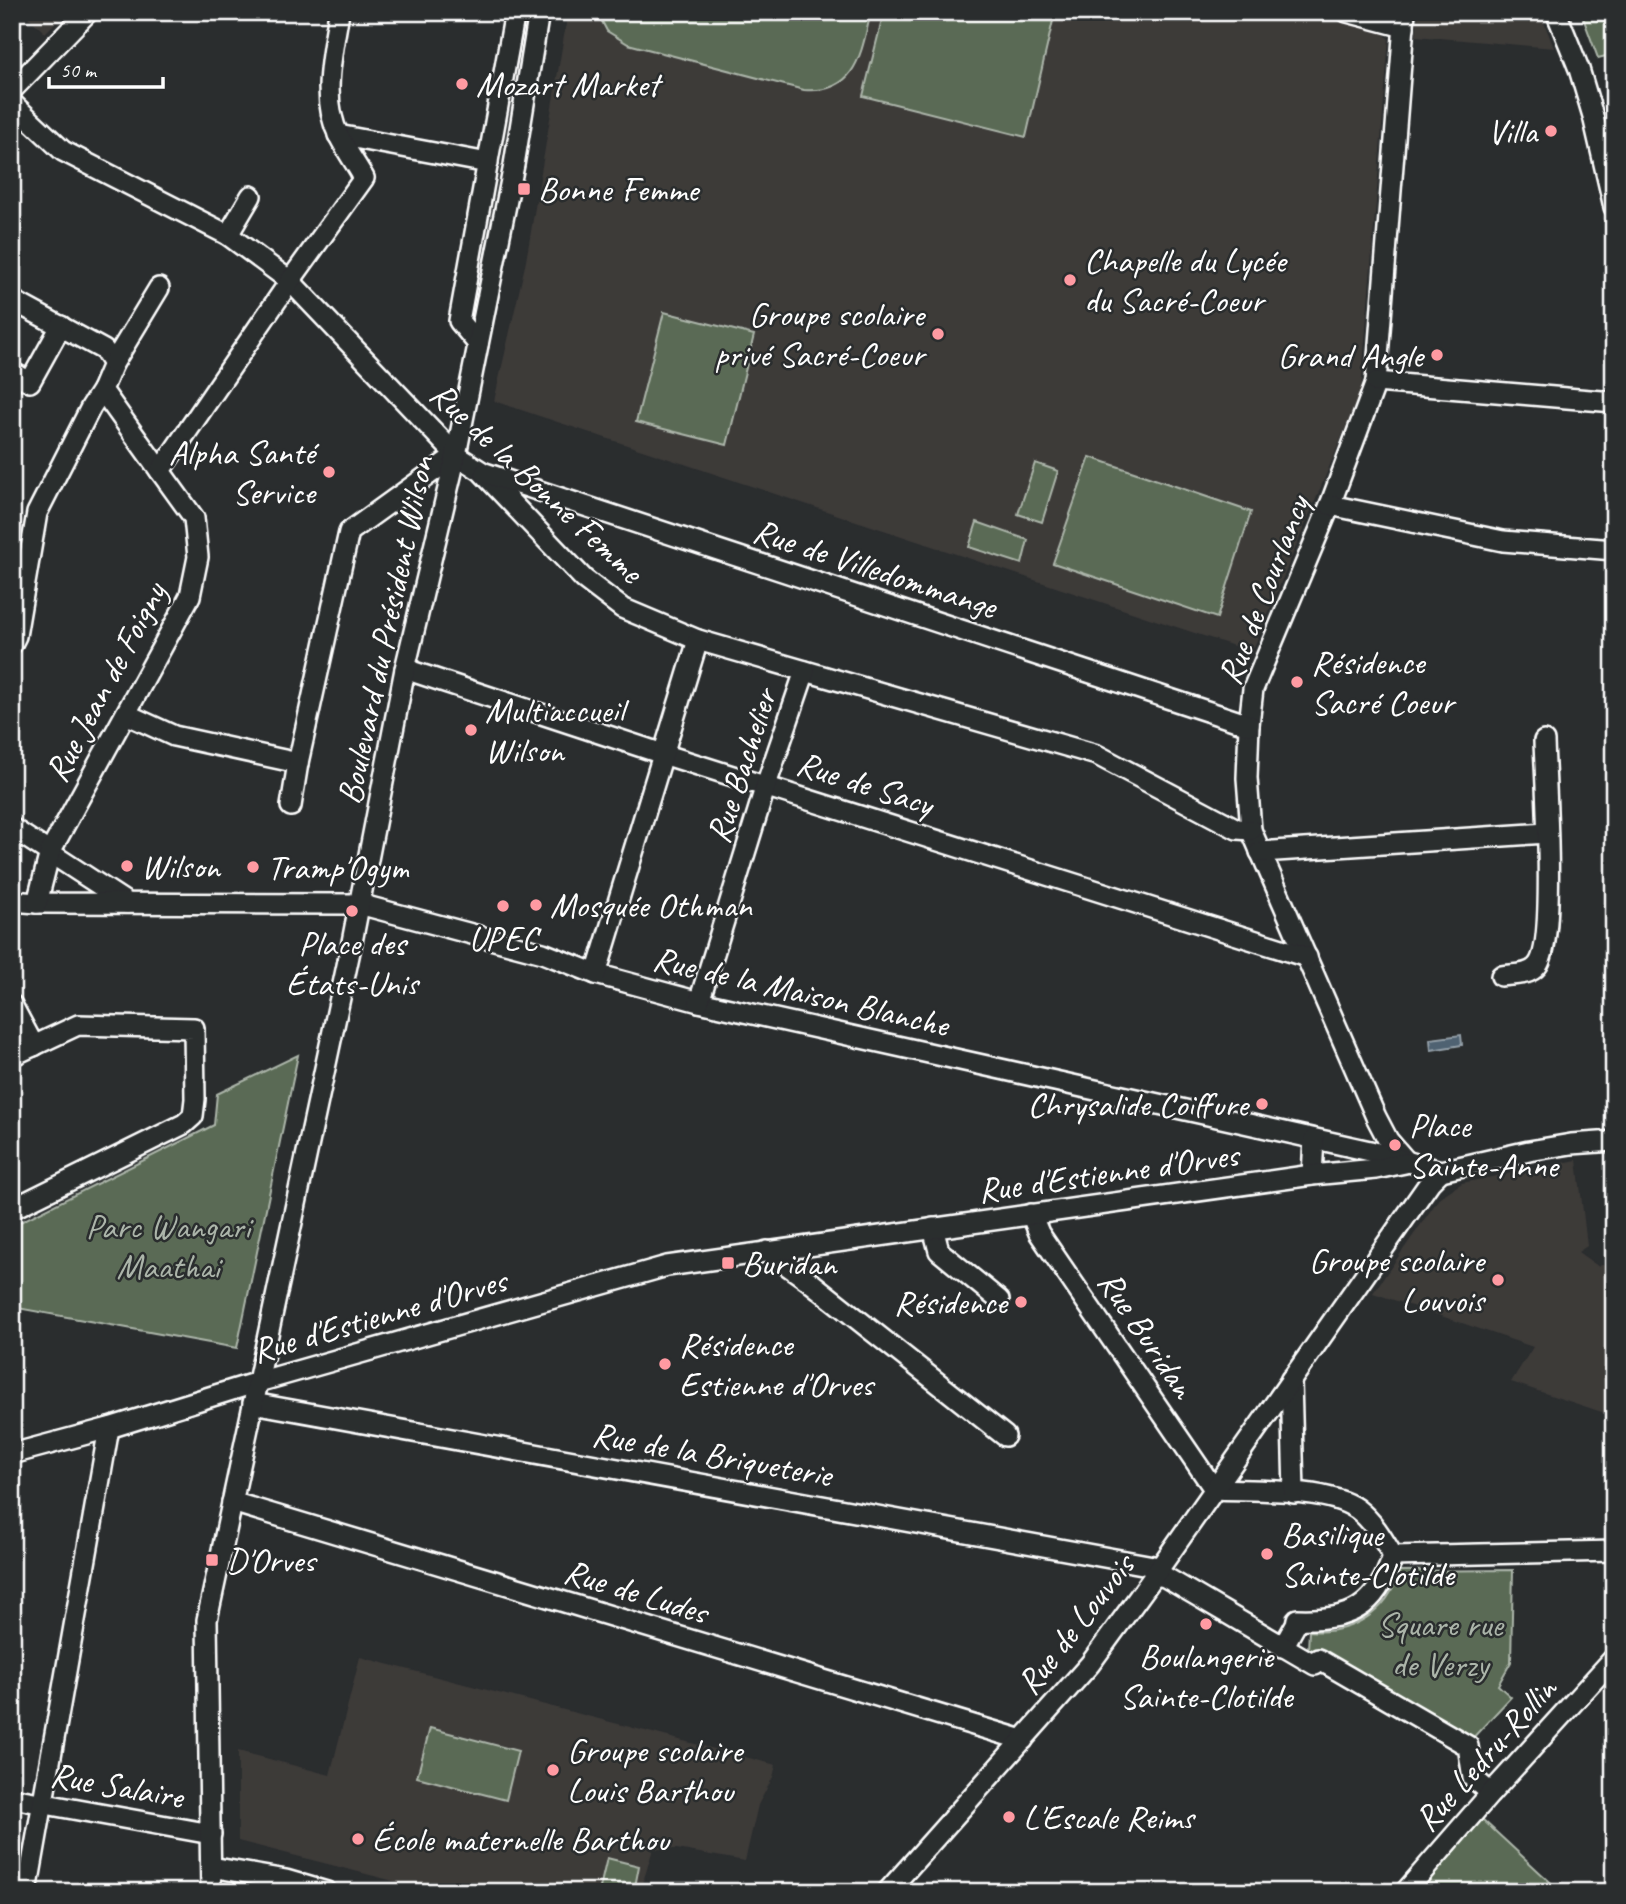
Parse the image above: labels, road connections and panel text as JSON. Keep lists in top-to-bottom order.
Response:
{
  "streets": {
    "street": [
      "Rue de la Bonne Femme",
      "Rue de Villedommange",
      "Rue de Courlancy",
      "Boulevard du Président Wilson",
      "Rue Jean de Foigny",
      "Rue Bachelier",
      "Rue de Sacy",
      "Rue de la Maison Blanche",
      "Rue d'Estienne d'Orves",
      "Rue Buridan",
      "Rue de la Briqueterie",
      "Rue de Ludes",
      "Rue de Louvois",
      "Rue Ledru-Rollin",
      "Rue Salaire"
    ]
  },
  "crossings": [
    ["Rue de la Bonne Femme", "Rue de Villedommange"],
    ["Rue de la Bonne Femme", "Rue de Courlancy"],
    ["Rue de la Bonne Femme", "Boulevard du Président Wilson"],
    ["Rue de la Bonne Femme", "Rue Bachelier"],
    ["Rue de Villedommange", "Rue de Courlancy"],
    ["Rue de Courlancy", "Rue de Sacy"],
    ["Rue de Courlancy", "Rue de la Maison Blanche"],
    ["Rue de Courlancy", "Rue d'Estienne d'Orves"],
    ["Boulevard du Président Wilson", "Rue de Sacy"],
    ["Boulevard du Président Wilson", "Rue de la Maison Blanche"],
    ["Boulevard du Président Wilson", "Rue d'Estienne d'Orves"],
    ["Boulevard du Président Wilson", "Rue de la Briqueterie"],
    ["Boulevard du Président Wilson", "Rue de Ludes"],
    ["Boulevard du Président Wilson", "Rue Salaire"],
    ["Rue Jean de Foigny", "Rue de la Maison Blanche"],
    ["Rue Bachelier", "Rue de Sacy"],
    ["Rue Bachelier", "Rue de la Maison Blanche"],
    ["Rue de la Maison Blanche", "Rue d'Estienne d'Orves"],
    ["Rue de la Maison Blanche", "Rue de Louvois"],
    ["Rue d'Estienne d'Orves", "Rue Buridan"],
    ["Rue Buridan", "Rue de Louvois"],
    ["Rue de la Briqueterie", "Rue de Louvois"],
    ["Rue de la Briqueterie", "Rue Ledru-Rollin"],
    ["Rue de Ludes", "Rue de Louvois"]
  ],
  "parks": ["Parc Wangari Maathai", "Square rue de Verzy"],
  "places": {
    "other": [
      "Mozart Market",
      "Villa",
      "Chapelle du Lycée du Sacré-Coeur",
      "Groupe scolaire privé Sacré-Coeur",
      "Grand Angle",
      "Alpha Santé Service",
      "Résidence Sacré Coeur",
      "Multiaccueil Wilson",
      "Wilson",
      "Tramp'Ogym",
      "Mosquée Othman",
      "UPEC",
      "Place des États-Unis",
      "Chrysalide Coiffure",
      "Place Sainte-Anne",
      "Groupe scolaire Louvois",
      "Résidence",
      "Résidence Estienne d'Orves",
      "Basilique Sainte-Clotilde",
      "Boulangerie Sainte-Clotilde",
      "Groupe scolaire Louis Barthou",
      "L'Escale Reims",
      "École maternelle Barthou"
    ],
    "transit": ["Bonne Femme", "Buridan", "D'Orves"]
  },
  "scale_bar": "50 m"
}
